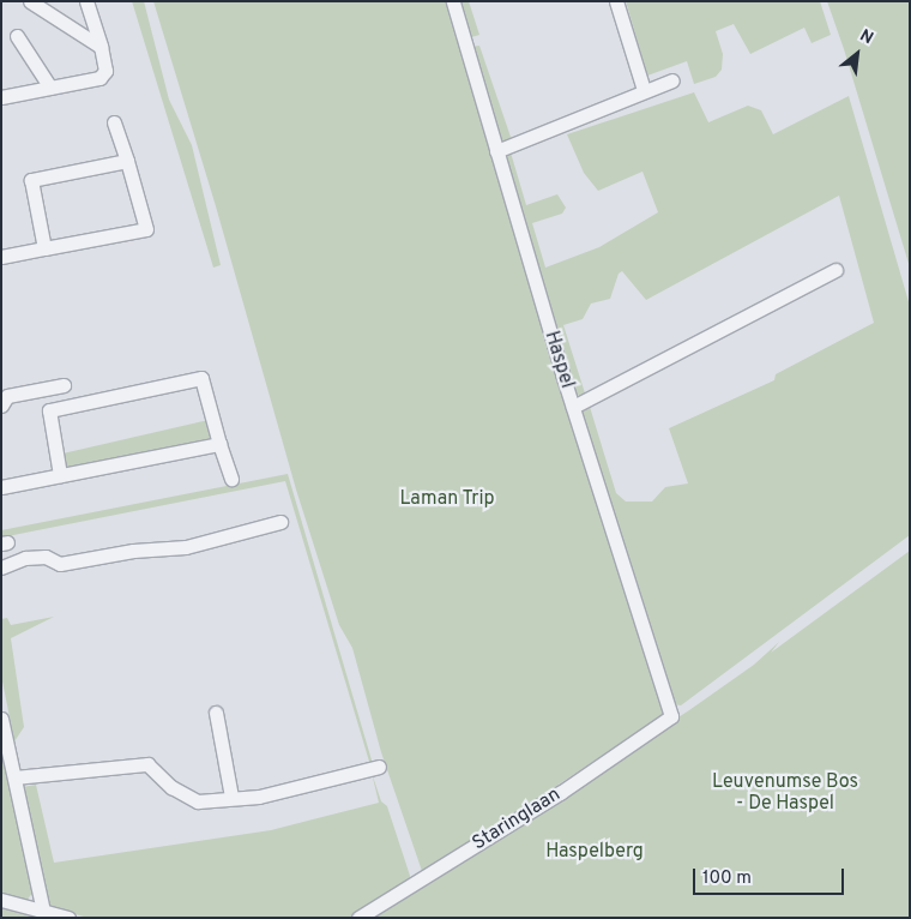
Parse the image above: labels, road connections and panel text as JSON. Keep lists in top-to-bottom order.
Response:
{
  "streets": {
    "street": ["Haspel", "Staringlaan"]
  },
  "crossings": [
    ["Haspel", "Staringlaan"]
  ],
  "parks": ["Laman Trip", "Leuvenumse Bos - De Haspel", "Haspelberg"],
  "scale_bar": "100 m",
  "north": "top right"
}
